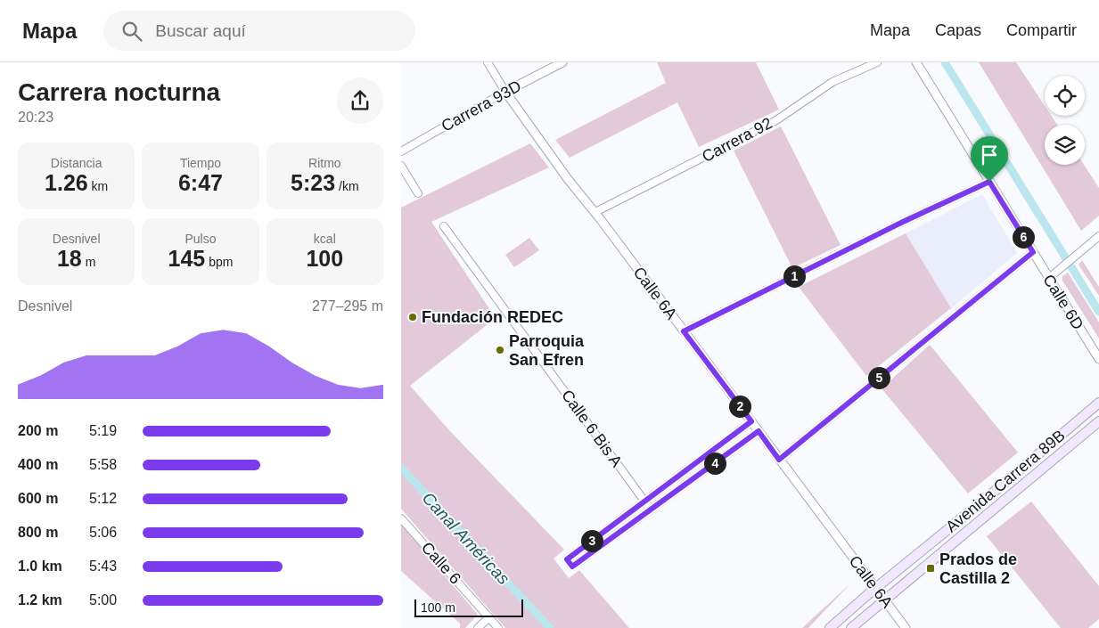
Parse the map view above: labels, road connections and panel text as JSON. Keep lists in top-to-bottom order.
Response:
{
  "streets": {
    "main road": ["Avenida Carrera 89B"],
    "street": [
      "Carrera 93D",
      "Carrera 92",
      "Calle 6A",
      "Calle 6D",
      "Calle 6 Bis A",
      "Calle 6"
    ]
  },
  "crossings": [
    ["Carrera 93D", "Calle 6A"],
    ["Carrera 92", "Calle 6A"],
    ["Calle 6A", "Avenida Carrera 89B"]
  ],
  "water": ["Canal Américas"],
  "places": {
    "other": ["Fundación REDEC", "Parroquia San Efren"],
    "transit": ["Prados de Castilla 2"]
  },
  "scale_bar": "100 m",
  "page": {
    "header": "Mapa",
    "search": "Buscar aquí",
    "nav": ["Mapa", "Capas", "Compartir"],
    "heading": ["Carrera nocturna", "20:23"],
    "stats": [
      ["Distancia", "1.26 km"],
      ["Tiempo", "6:47"],
      ["Ritmo", "5:23 /km"],
      ["Desnivel", "18 m"],
      ["Pulso", "145 bpm"],
      ["kcal", "100"]
    ],
    "pins": [
      "6",
      "1",
      "5",
      "2",
      "4",
      "3"
    ],
    "chart": ["Desnivel", "277–295 m"],
    "list": [
      {
        "name": "200 m",
        "note": "5:19"
      },
      {
        "name": "400 m",
        "note": "5:58"
      },
      {
        "name": "600 m",
        "note": "5:12"
      },
      {
        "name": "800 m",
        "note": "5:06"
      },
      {
        "name": "1.0 km",
        "note": "5:43"
      },
      {
        "name": "1.2 km",
        "note": "5:00"
      }
    ],
    "scale": "100 m"
  }
}
